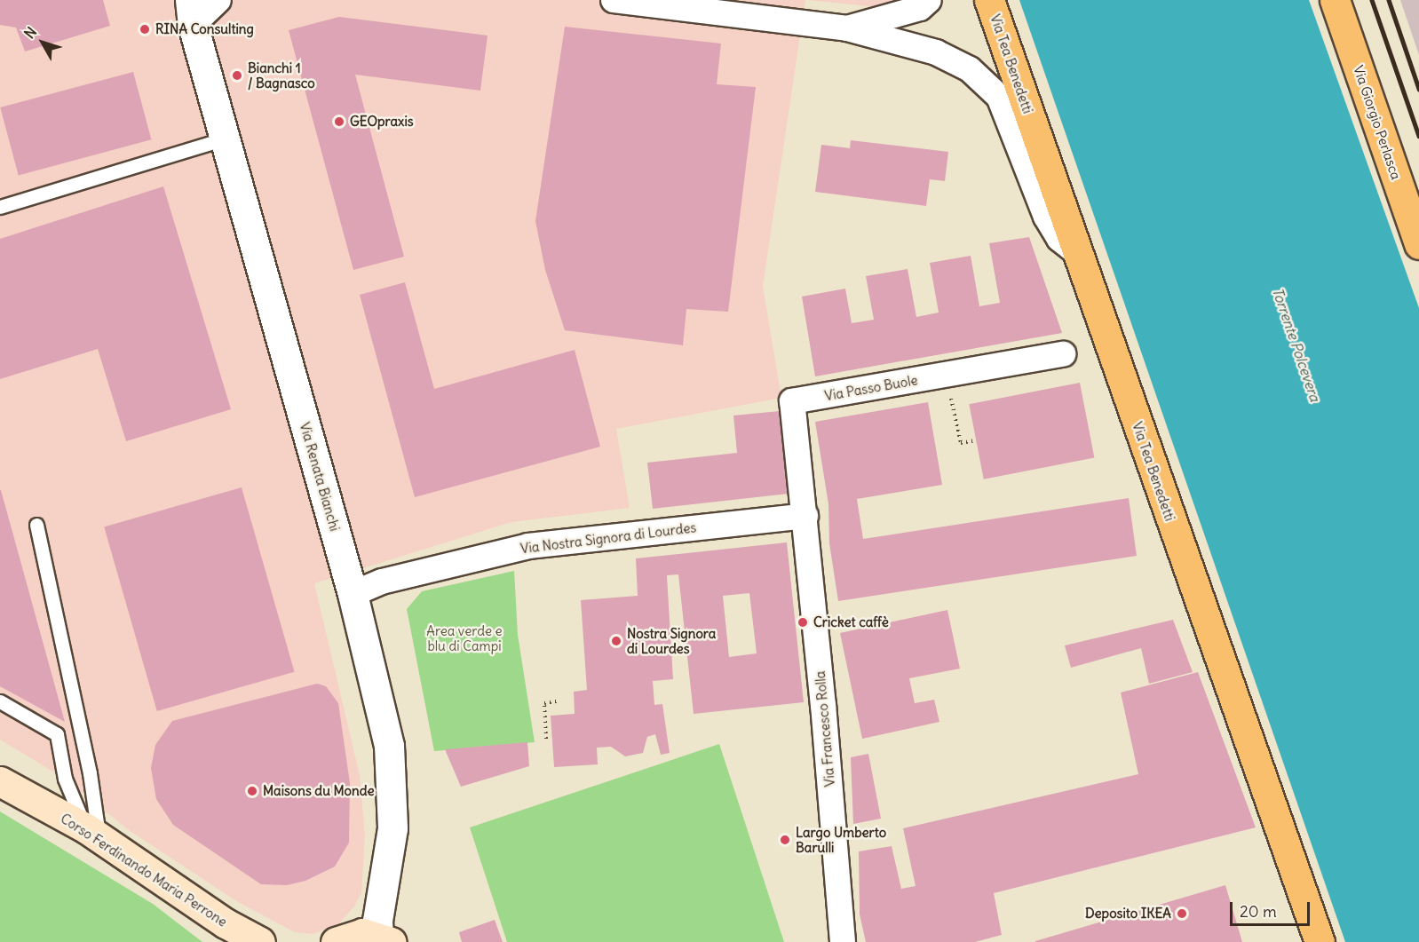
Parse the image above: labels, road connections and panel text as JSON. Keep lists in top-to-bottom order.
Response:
{
  "streets": {
    "main road": ["Via Tea Benedetti", "Via Giorgio Perlasca", "Corso Ferdinando Maria Perrone"],
    "street": [
      "Via Passo Buole",
      "Via Renata Bianchi",
      "Via Nostra Signora di Lourdes",
      "Via Francesco Rolla"
    ]
  },
  "crossings": [
    ["Via Passo Buole", "Via Nostra Signora di Lourdes"],
    ["Via Passo Buole", "Via Francesco Rolla"],
    ["Via Renata Bianchi", "Via Nostra Signora di Lourdes"],
    ["Via Nostra Signora di Lourdes", "Via Francesco Rolla"]
  ],
  "water": ["Torrente Polcevera"],
  "parks": ["Area verde e blu di Campi"],
  "places": [
    "RINA Consulting",
    "Bianchi 1 / Bagnasco",
    "GEOpraxis",
    "Cricket caffè",
    "Nostra Signora di Lourdes",
    "Maisons du Monde",
    "Largo Umberto Barulli",
    "Deposito IKEA"
  ],
  "scale_bar": "20 m",
  "north": "top left"
}
